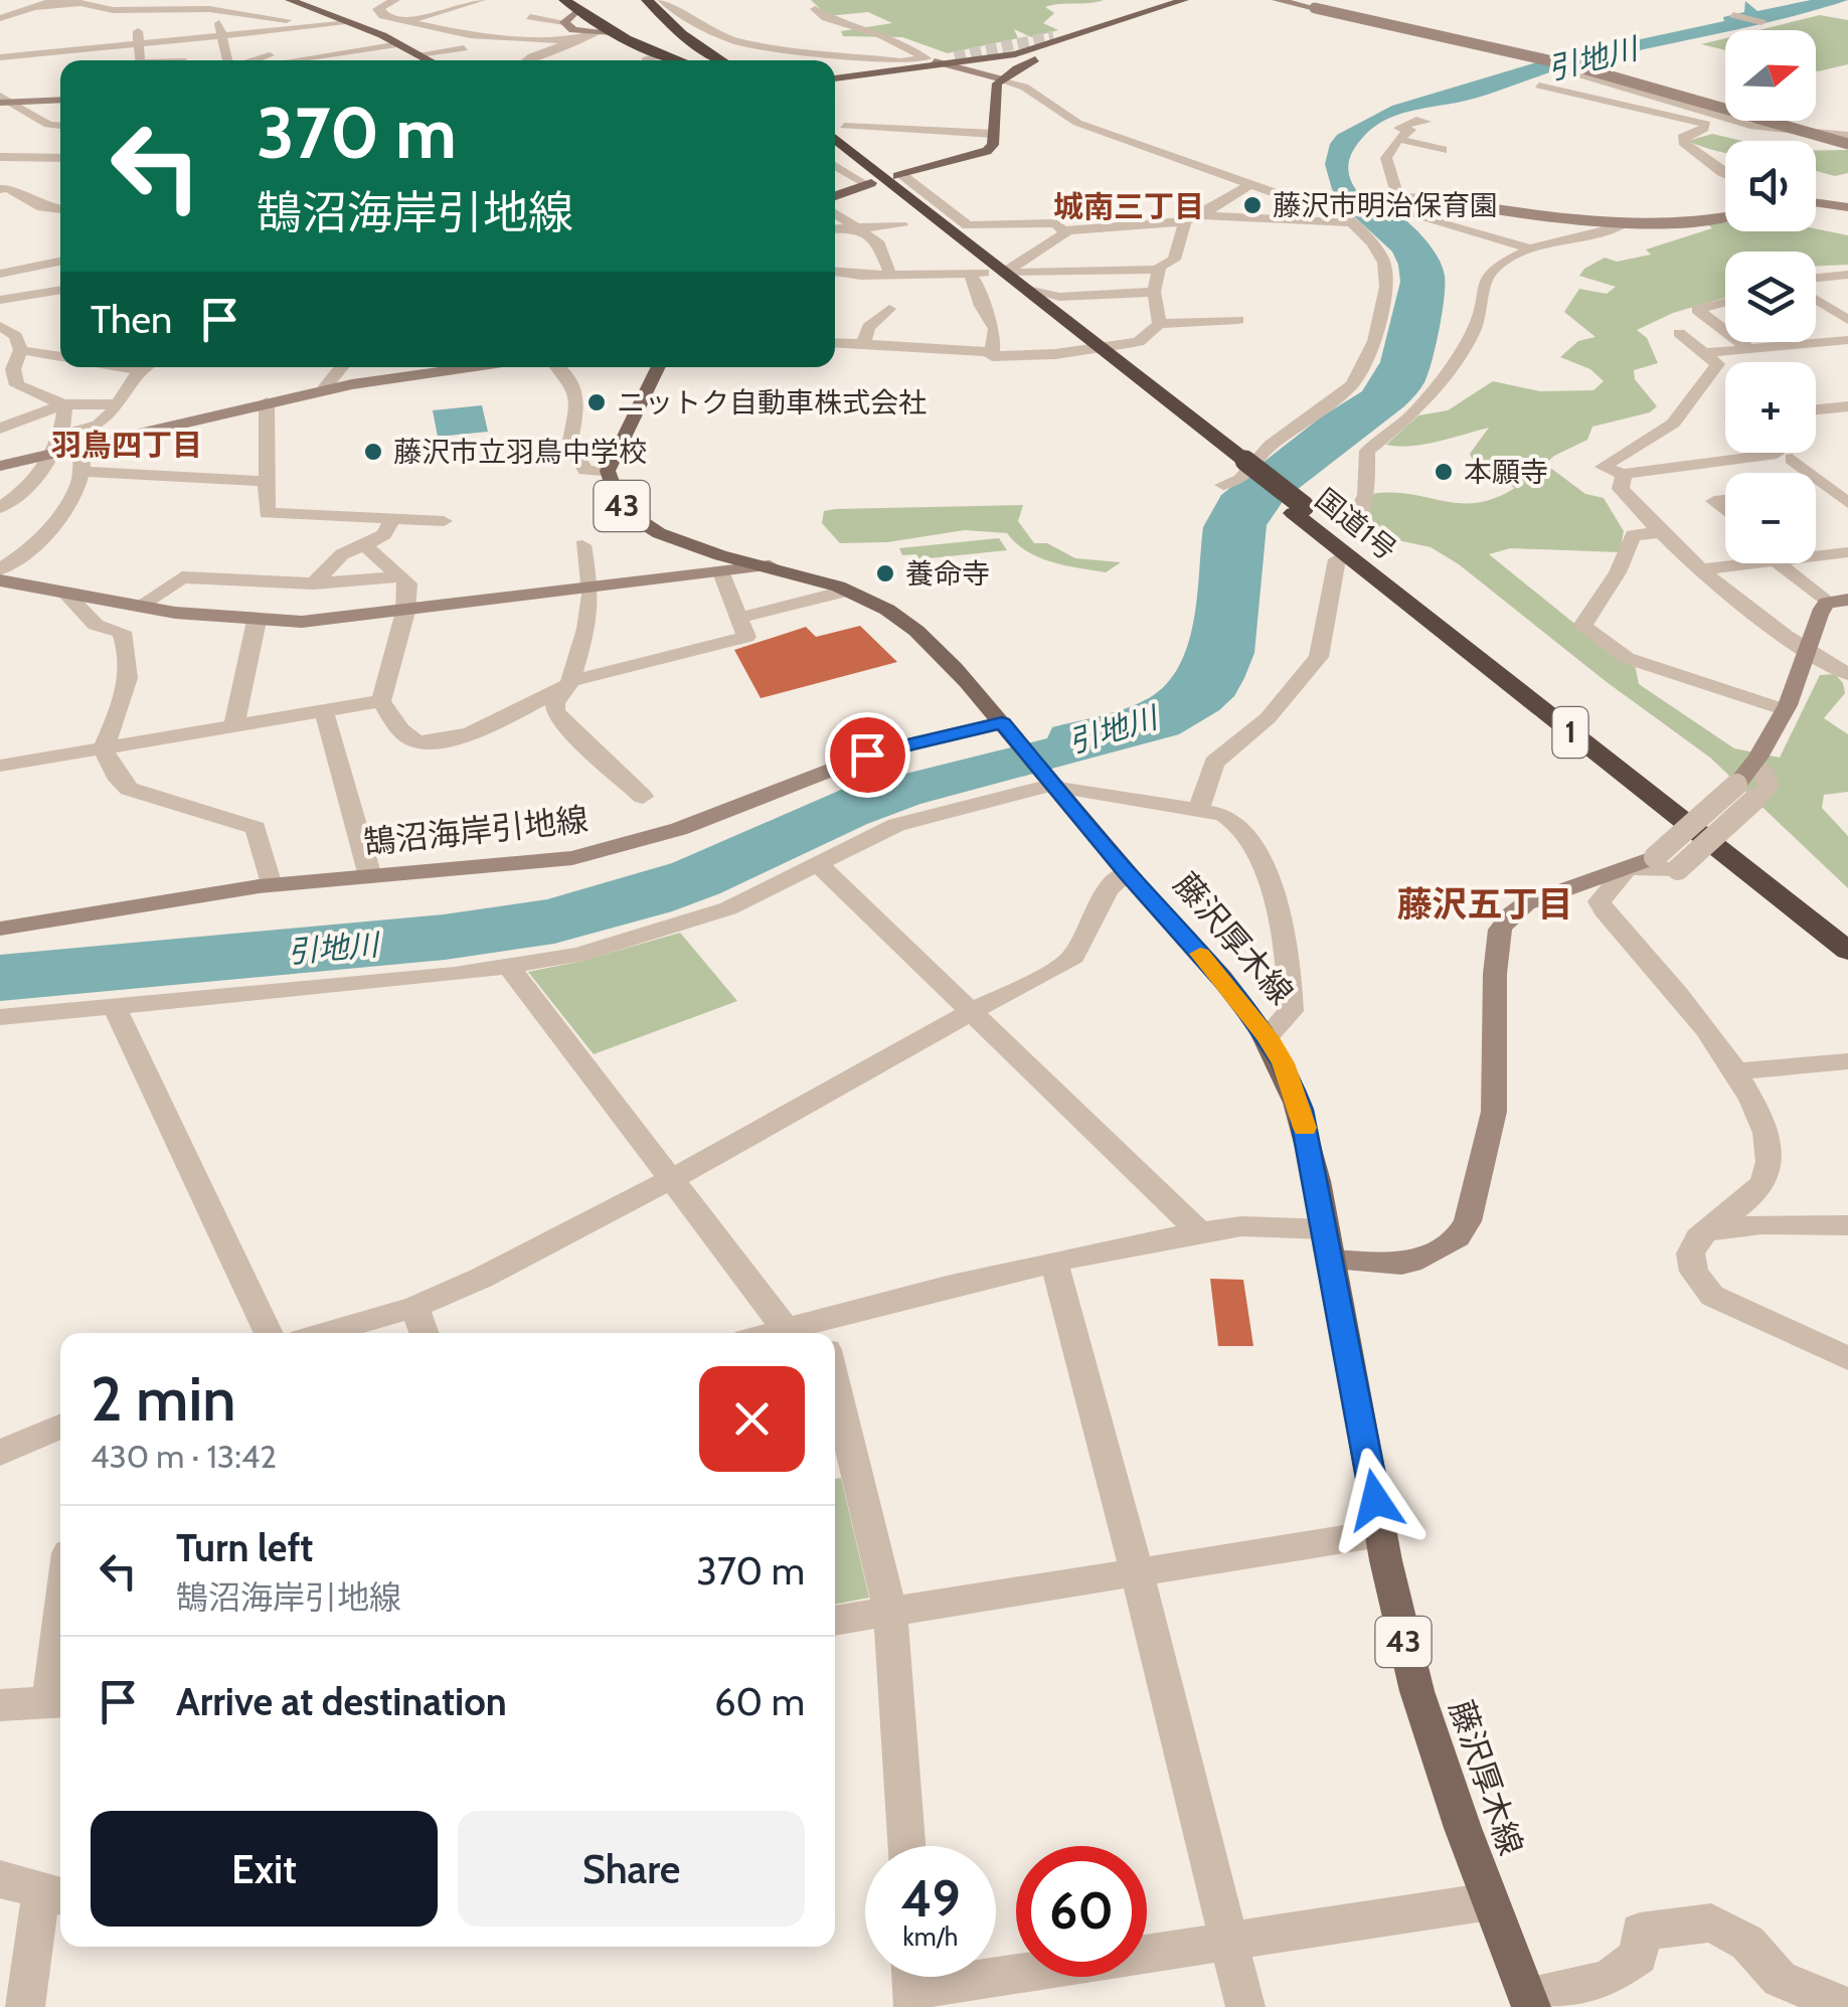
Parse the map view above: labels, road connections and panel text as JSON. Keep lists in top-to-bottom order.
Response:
{
  "streets": {
    "highway": ["国道1号", "1"],
    "main road": ["43", "藤沢厚木線"],
    "street": ["鵠沼海岸引地線"]
  },
  "crossings": [
    ["43", "藤沢厚木線"],
    ["鵠沼海岸引地線", "藤沢厚木線"]
  ],
  "districts": ["城南三丁目", "羽鳥四丁目", "藤沢五丁目"],
  "water": ["引地川"],
  "places": [
    "藤沢市明治保育園",
    "ニットク自動車株式会社",
    "藤沢市立羽鳥中学校",
    "本願寺",
    "養命寺"
  ],
  "north": "right",
  "page": {
    "map_buttons": ["+", "−"],
    "turn": ["370 m", "鵠沼海岸引地線"],
    "then": "Then",
    "heading": ["2 min", "430 m · 13:42"],
    "list": [
      {
        "name": "Turn left",
        "note": "鵠沼海岸引地線",
        "value": "370 m"
      },
      {
        "name": "Arrive at destination",
        "value": "60 m"
      }
    ],
    "buttons": ["Exit", "Share"],
    "speed": "49 km/h",
    "limit": "60"
  }
}
